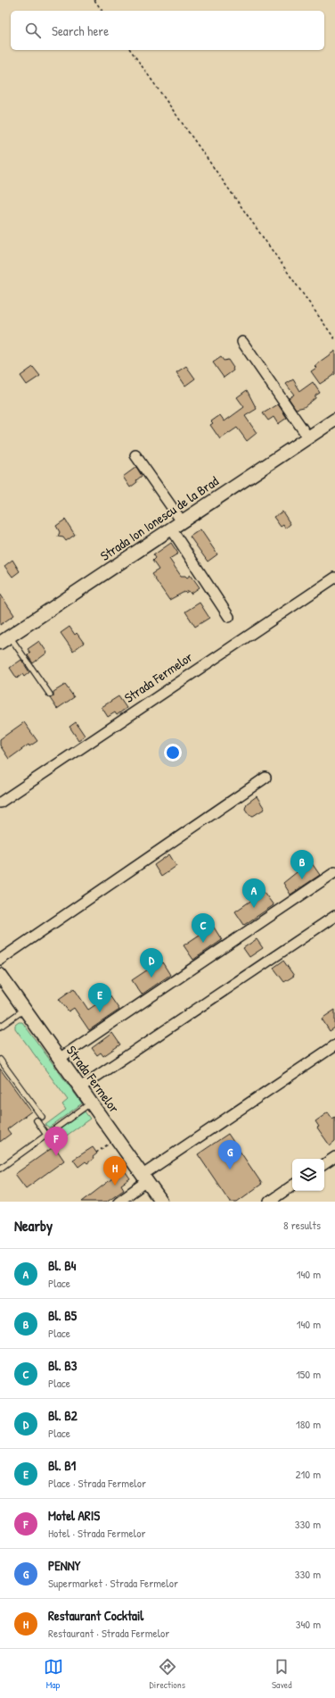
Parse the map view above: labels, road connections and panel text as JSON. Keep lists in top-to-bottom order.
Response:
{
  "streets": {
    "street": ["Strada Ion Ionescu de la Brad", "Strada Fermelor"]
  },
  "page": {
    "search": "Search here",
    "pins": [
      "B",
      "A",
      "C",
      "D",
      "E",
      "F",
      "G",
      "H"
    ],
    "heading": ["Nearby", "8 results"],
    "list": [
      {
        "mark": "A",
        "name": "Bl. B4",
        "note": "Place",
        "value": "140 m"
      },
      {
        "mark": "B",
        "name": "Bl. B5",
        "note": "Place",
        "value": "140 m"
      },
      {
        "mark": "C",
        "name": "Bl. B3",
        "note": "Place",
        "value": "150 m"
      },
      {
        "mark": "D",
        "name": "Bl. B2",
        "note": "Place",
        "value": "180 m"
      },
      {
        "mark": "E",
        "name": "Bl. B1",
        "note": "Place · Strada Fermelor",
        "value": "210 m"
      },
      {
        "mark": "F",
        "name": "Motel ARIS",
        "note": "Hotel · Strada Fermelor",
        "value": "330 m"
      },
      {
        "mark": "G",
        "name": "PENNY",
        "note": "Supermarket · Strada Fermelor",
        "value": "330 m"
      },
      {
        "mark": "H",
        "name": "Restaurant Cocktail",
        "note": "Restaurant · Strada Fermelor",
        "value": "340 m"
      }
    ],
    "nav": ["Map", "Directions", "Saved"]
  }
}
